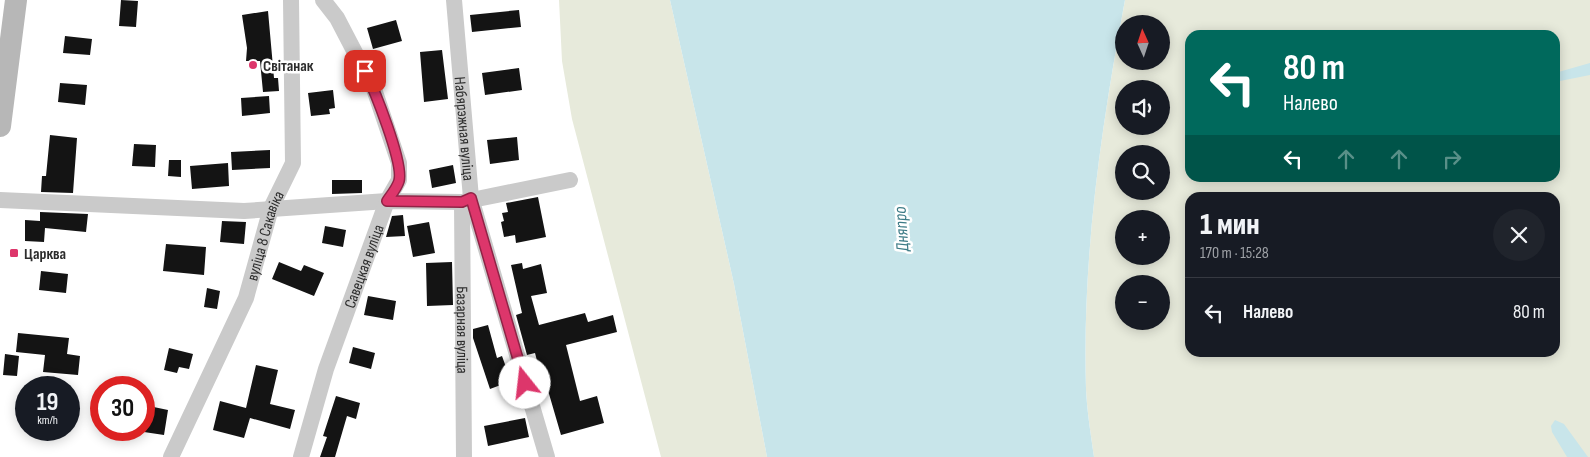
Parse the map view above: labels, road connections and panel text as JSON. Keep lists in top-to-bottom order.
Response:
{
  "streets": {
    "street": [
      "Набярэжная вуліца",
      "вуліца 8 Сакавіка",
      "Савецкая вуліца",
      "Базарная вуліца"
    ]
  },
  "crossings": [
    ["Набярэжная вуліца", "Базарная вуліца"]
  ],
  "water": ["Дняпро"],
  "places": {
    "other": ["Світанак"],
    "transit": ["Царква"]
  },
  "north": "top",
  "page": {
    "map_buttons": ["+", "−"],
    "turn": ["80 m", "Налево"],
    "heading": ["1 мин", "170 m · 15:28"],
    "list": [
      {
        "name": "Налево",
        "value": "80 m"
      }
    ],
    "speed": "19 km/h",
    "limit": "30"
  }
}
